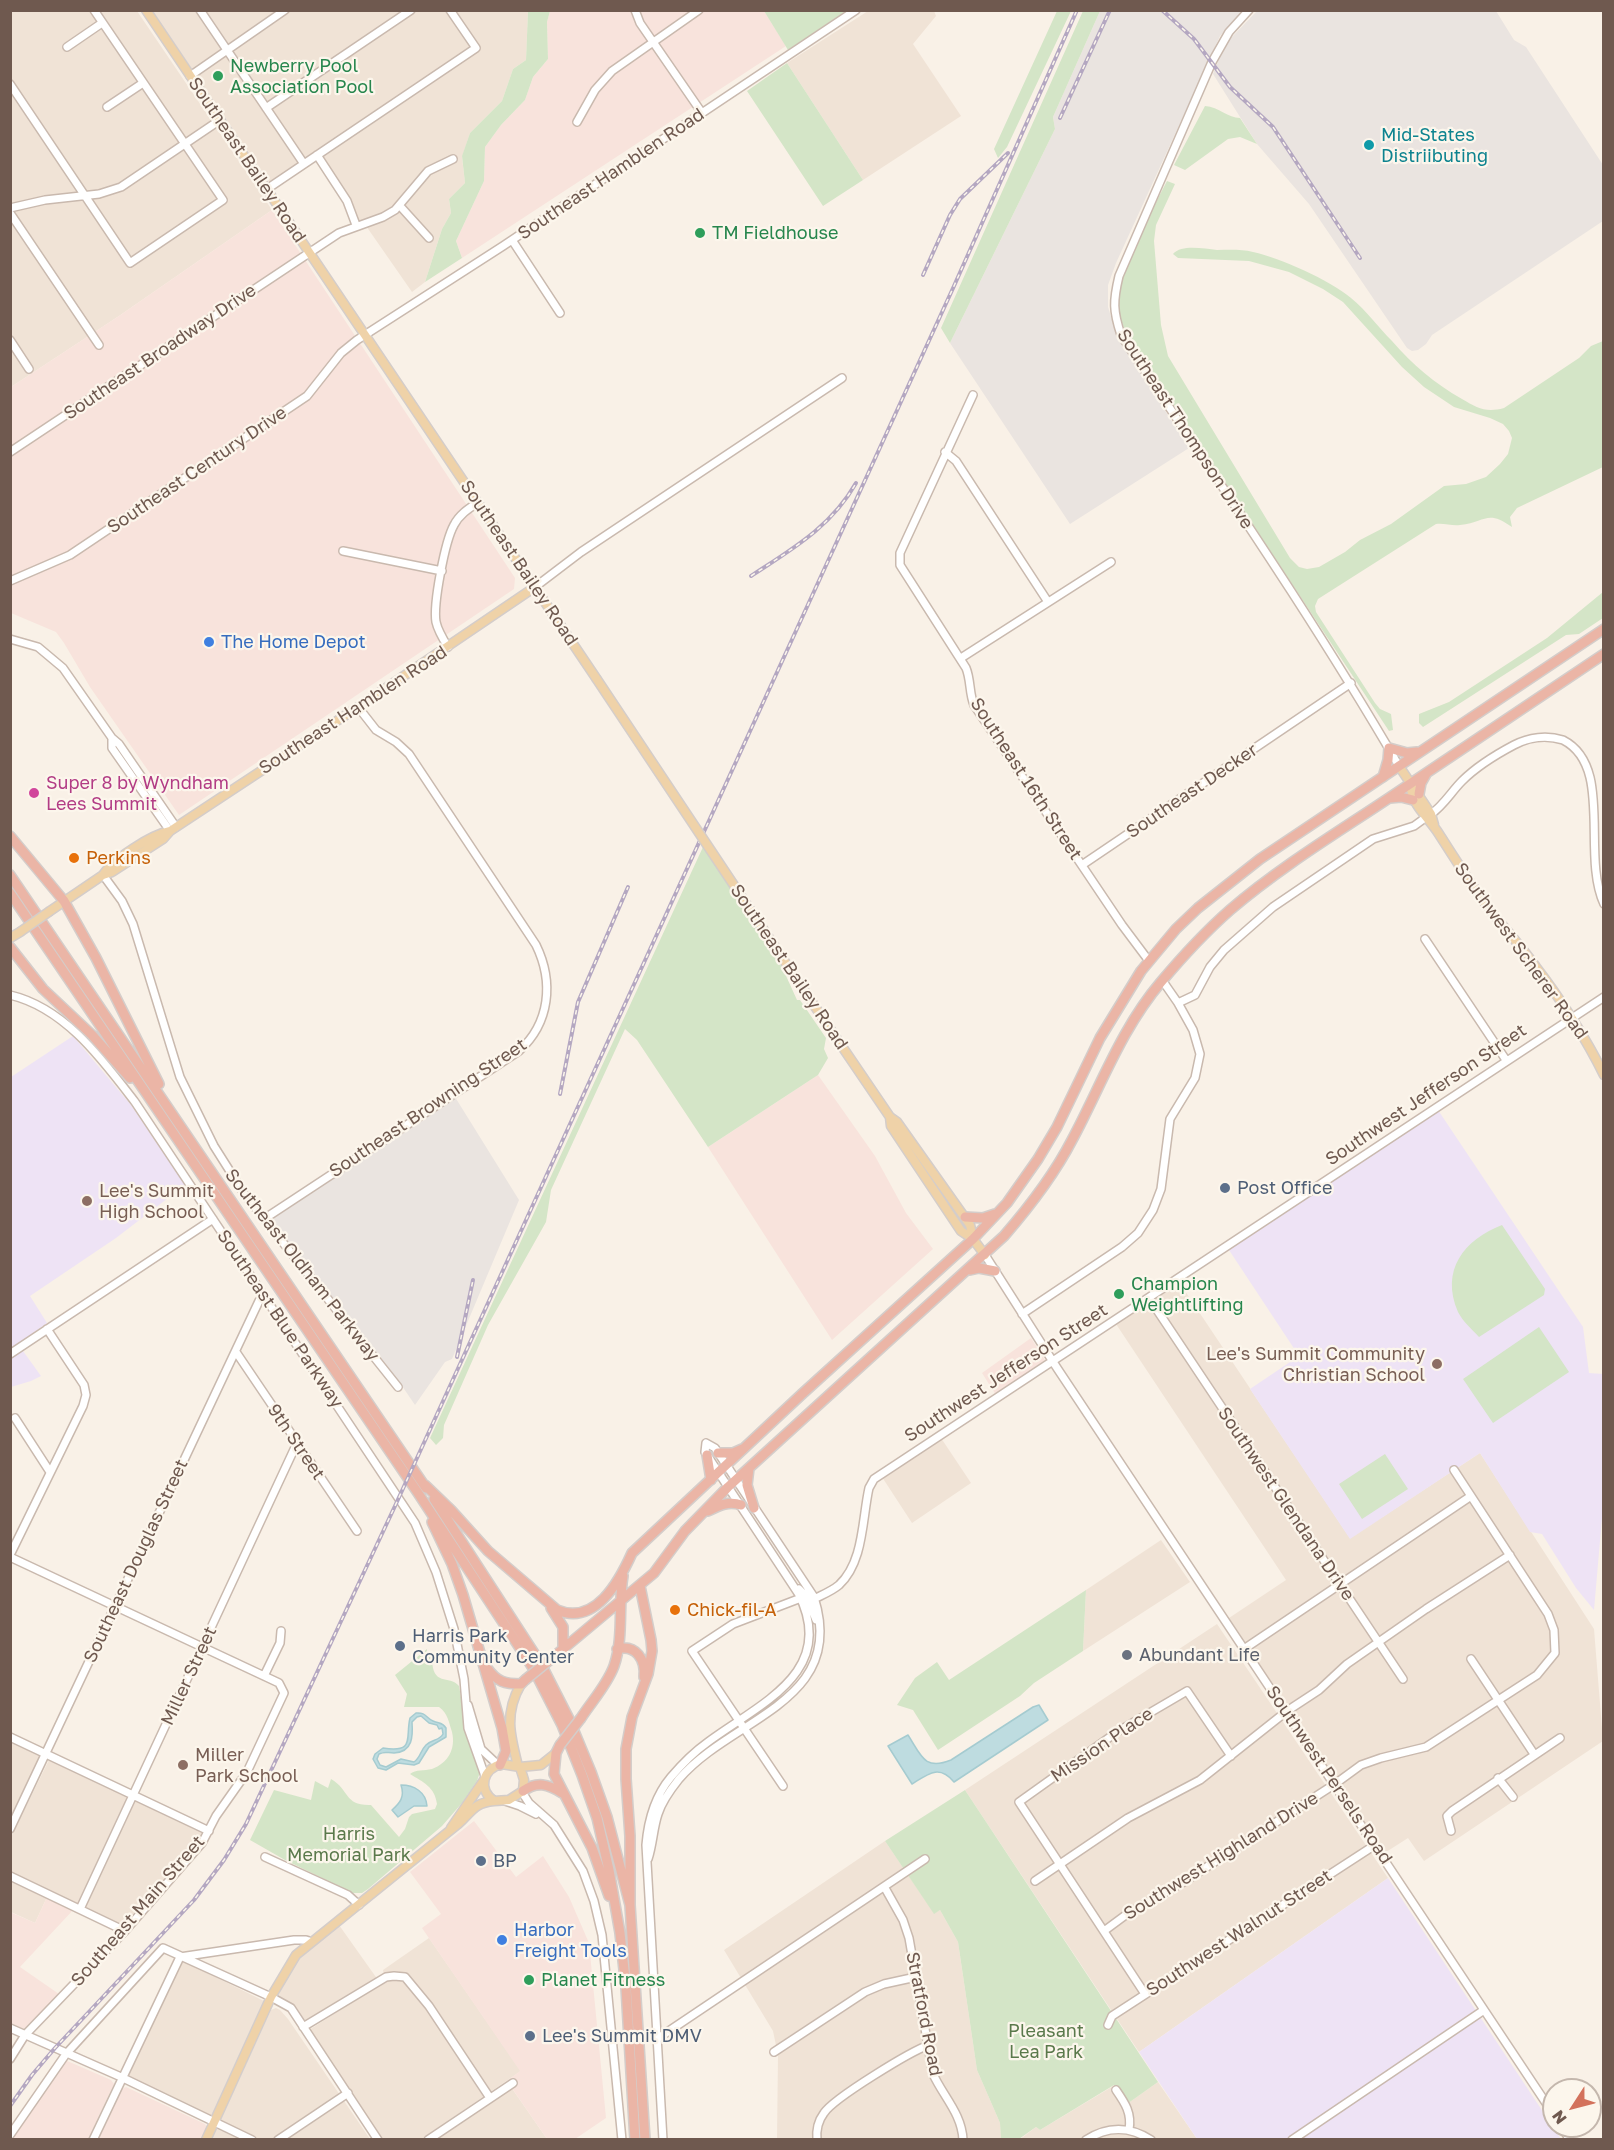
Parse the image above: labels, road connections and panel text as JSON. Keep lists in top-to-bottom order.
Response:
{
  "streets": {
    "main road": ["Southeast Bailey Road", "Southeast Hamblen Road", "Southwest Scherer Road"],
    "street": [
      "Southeast Broadway Drive",
      "Southeast Thompson Drive",
      "Southeast Century Drive",
      "Southeast 16th Street",
      "Southeast Decker",
      "Southwest Jefferson Street",
      "Southeast Browning Street",
      "Southeast Oldham Parkway",
      "Southeast Blue Parkway",
      "9th Street",
      "Southwest Glendana Drive",
      "Southeast Douglas Street",
      "Miller Street",
      "Mission Place",
      "Southwest Persels Road",
      "Southwest Highland Drive",
      "Southeast Main Street",
      "Southwest Walnut Street",
      "Stratford Road"
    ]
  },
  "crossings": [
    ["Southeast Bailey Road", "Southeast Hamblen Road"],
    ["Southeast Bailey Road", "Southeast Broadway Drive"],
    ["Southeast Bailey Road", "Southeast Century Drive"],
    ["Southeast Bailey Road", "Southwest Persels Road"],
    ["Southeast Hamblen Road", "Southeast Century Drive"],
    ["Southeast Hamblen Road", "Southeast Browning Street"],
    ["Southeast Hamblen Road", "Southeast Oldham Parkway"],
    ["Southeast Thompson Drive", "Southeast Decker"],
    ["Southeast Thompson Drive", "Southwest Scherer Road"],
    ["Southeast 16th Street", "Southeast Decker"],
    ["Southwest Scherer Road", "Southwest Jefferson Street"],
    ["Southwest Jefferson Street", "Southwest Glendana Drive"],
    ["Southwest Jefferson Street", "Southwest Persels Road"],
    ["Southeast Browning Street", "Southeast Oldham Parkway"],
    ["Southeast Blue Parkway", "Southeast Douglas Street"],
    ["9th Street", "Southeast Douglas Street"],
    ["9th Street", "Miller Street"],
    ["Southwest Persels Road", "Southwest Highland Drive"],
    ["Southwest Persels Road", "Southwest Walnut Street"]
  ],
  "parks": ["Harris Memorial Park", "Pleasant Lea Park"],
  "places": [
    "Newberry Pool Association Pool",
    "Mid-States Distriibuting",
    "TM Fieldhouse",
    "The Home Depot",
    "Super 8 by Wyndham Lees Summit",
    "Perkins",
    "Post Office",
    "Lee's Summit High School",
    "Champion Weightlifting",
    "Lee's Summit Community Christian School",
    "Chick-fil-A",
    "Harris Park Community Center",
    "Abundant Life",
    "Miller Park School",
    "BP",
    "Harbor Freight Tools",
    "Planet Fitness",
    "Lee's Summit DMV"
  ],
  "north": "bottom left"
}
